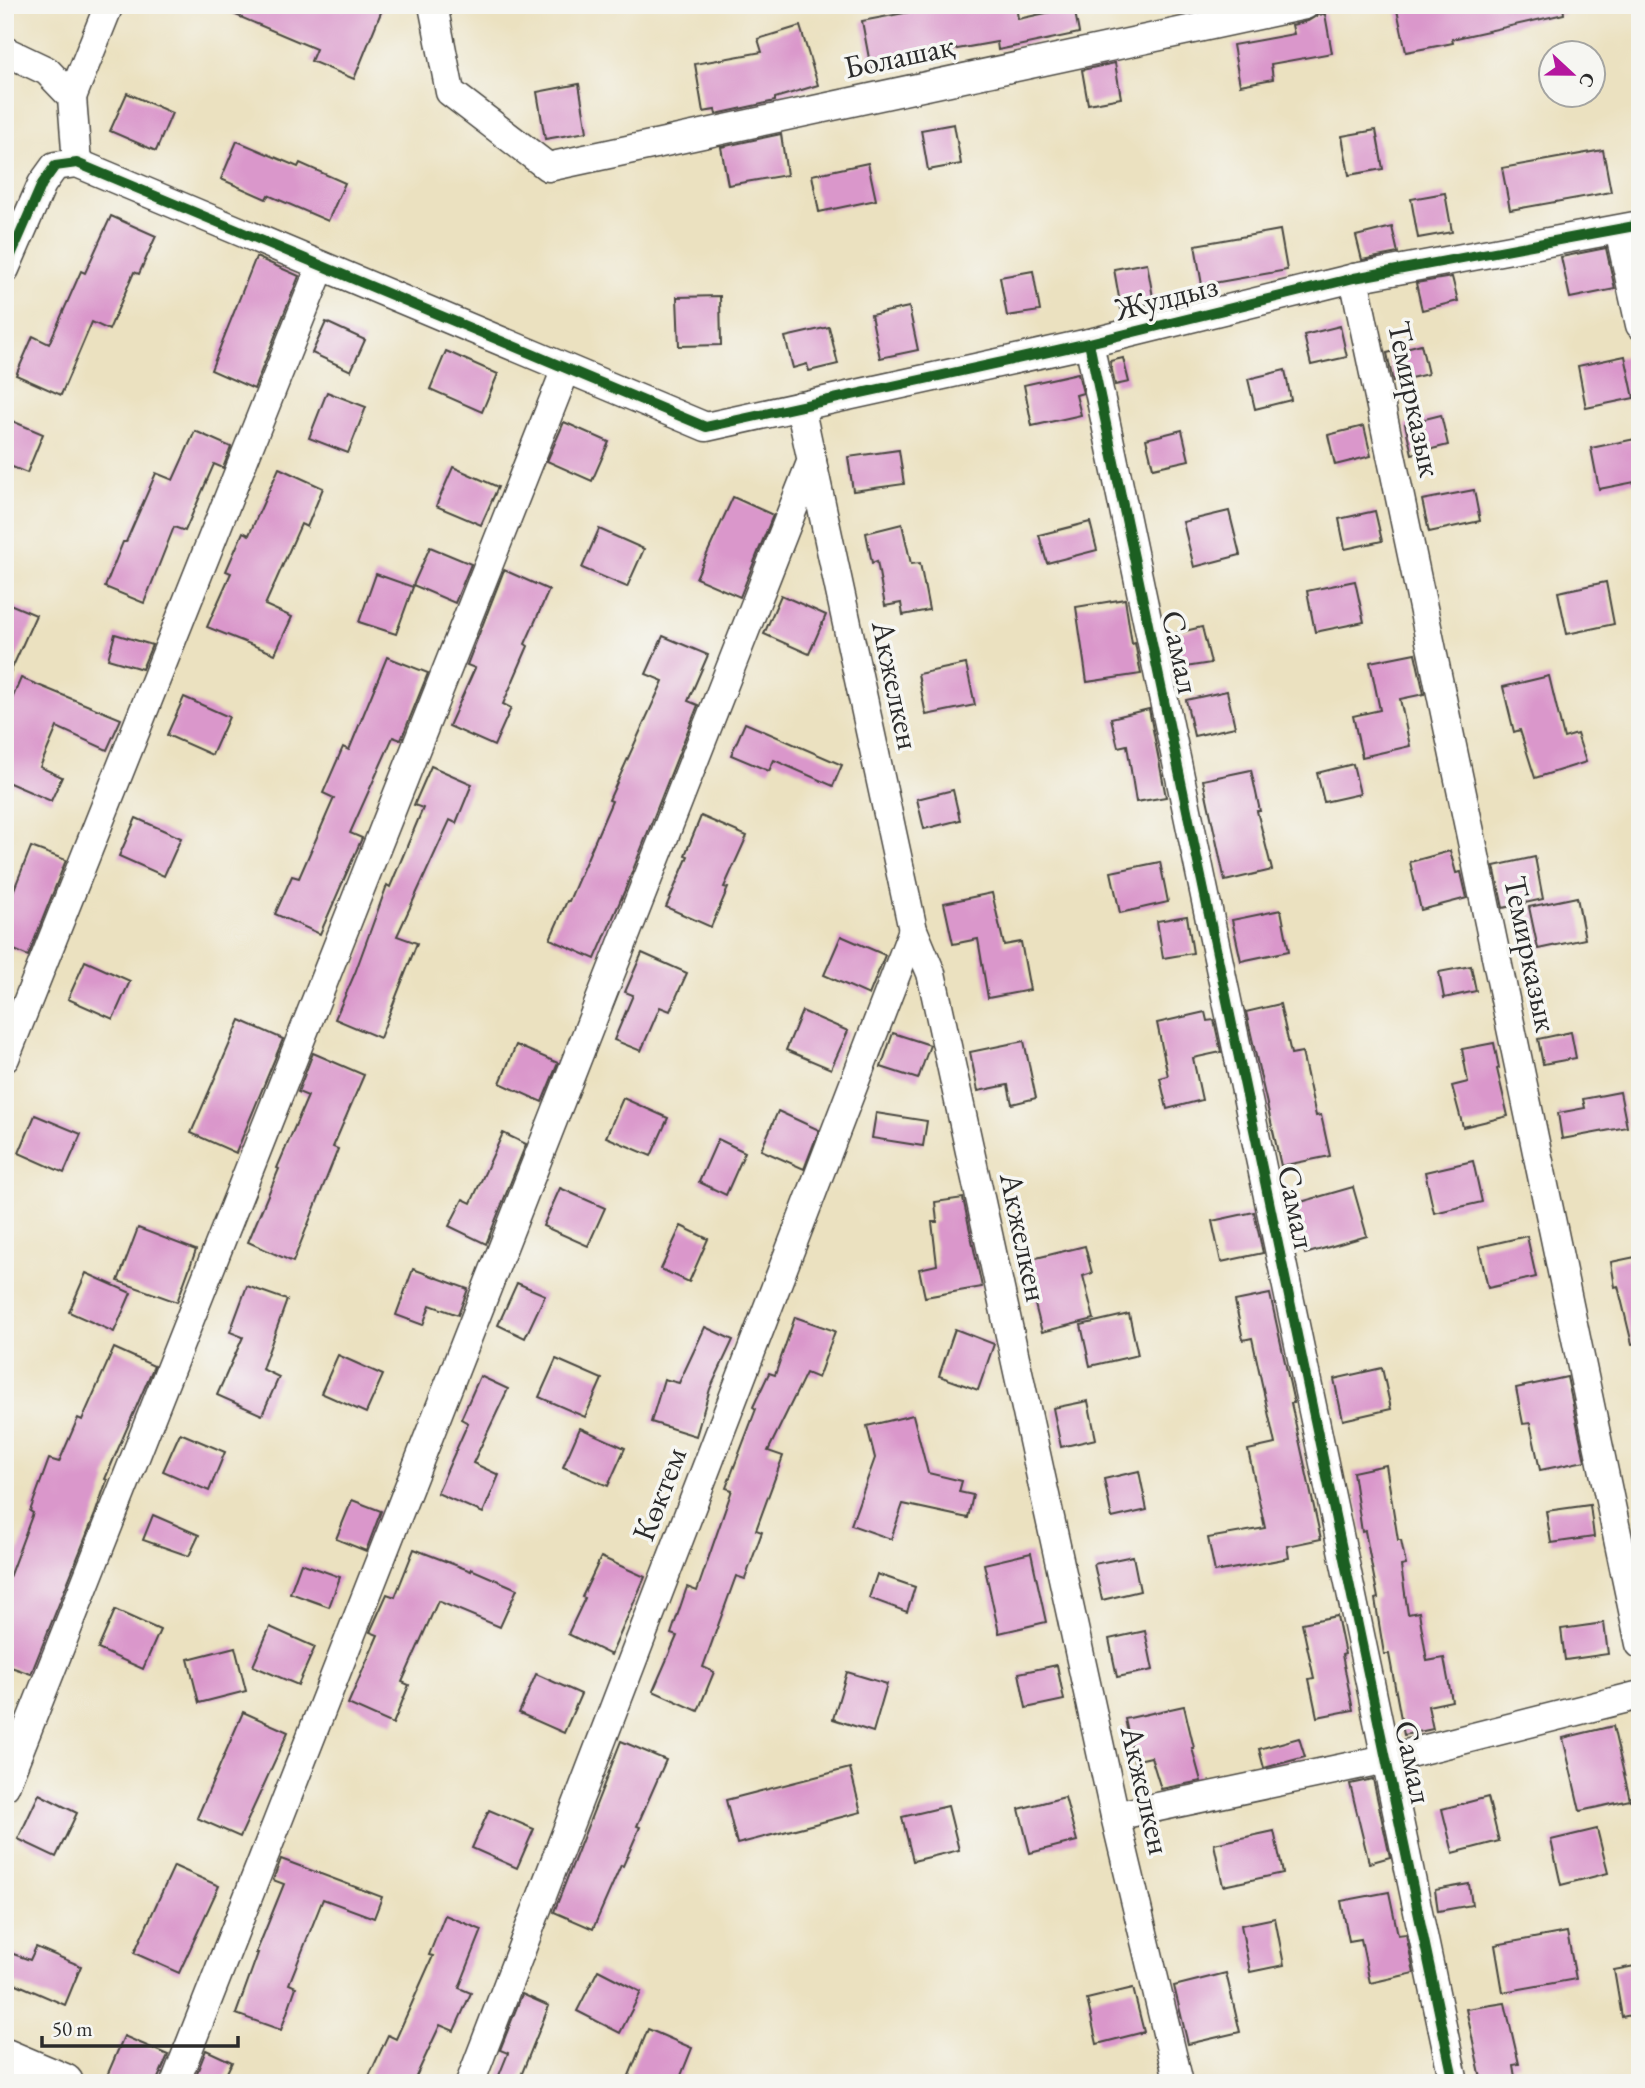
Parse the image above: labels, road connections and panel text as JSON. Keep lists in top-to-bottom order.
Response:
{
  "streets": {
    "street": [
      "Болашақ",
      "Жулдыз",
      "Темирказык",
      "Самал",
      "Акжелкен",
      "Көктем"
    ]
  },
  "crossings": [
    ["Жулдыз", "Темирказык"],
    ["Жулдыз", "Самал"],
    ["Жулдыз", "Акжелкен"],
    ["Акжелкен", "Көктем"]
  ],
  "scale_bar": "50 m",
  "north": "right"
}
